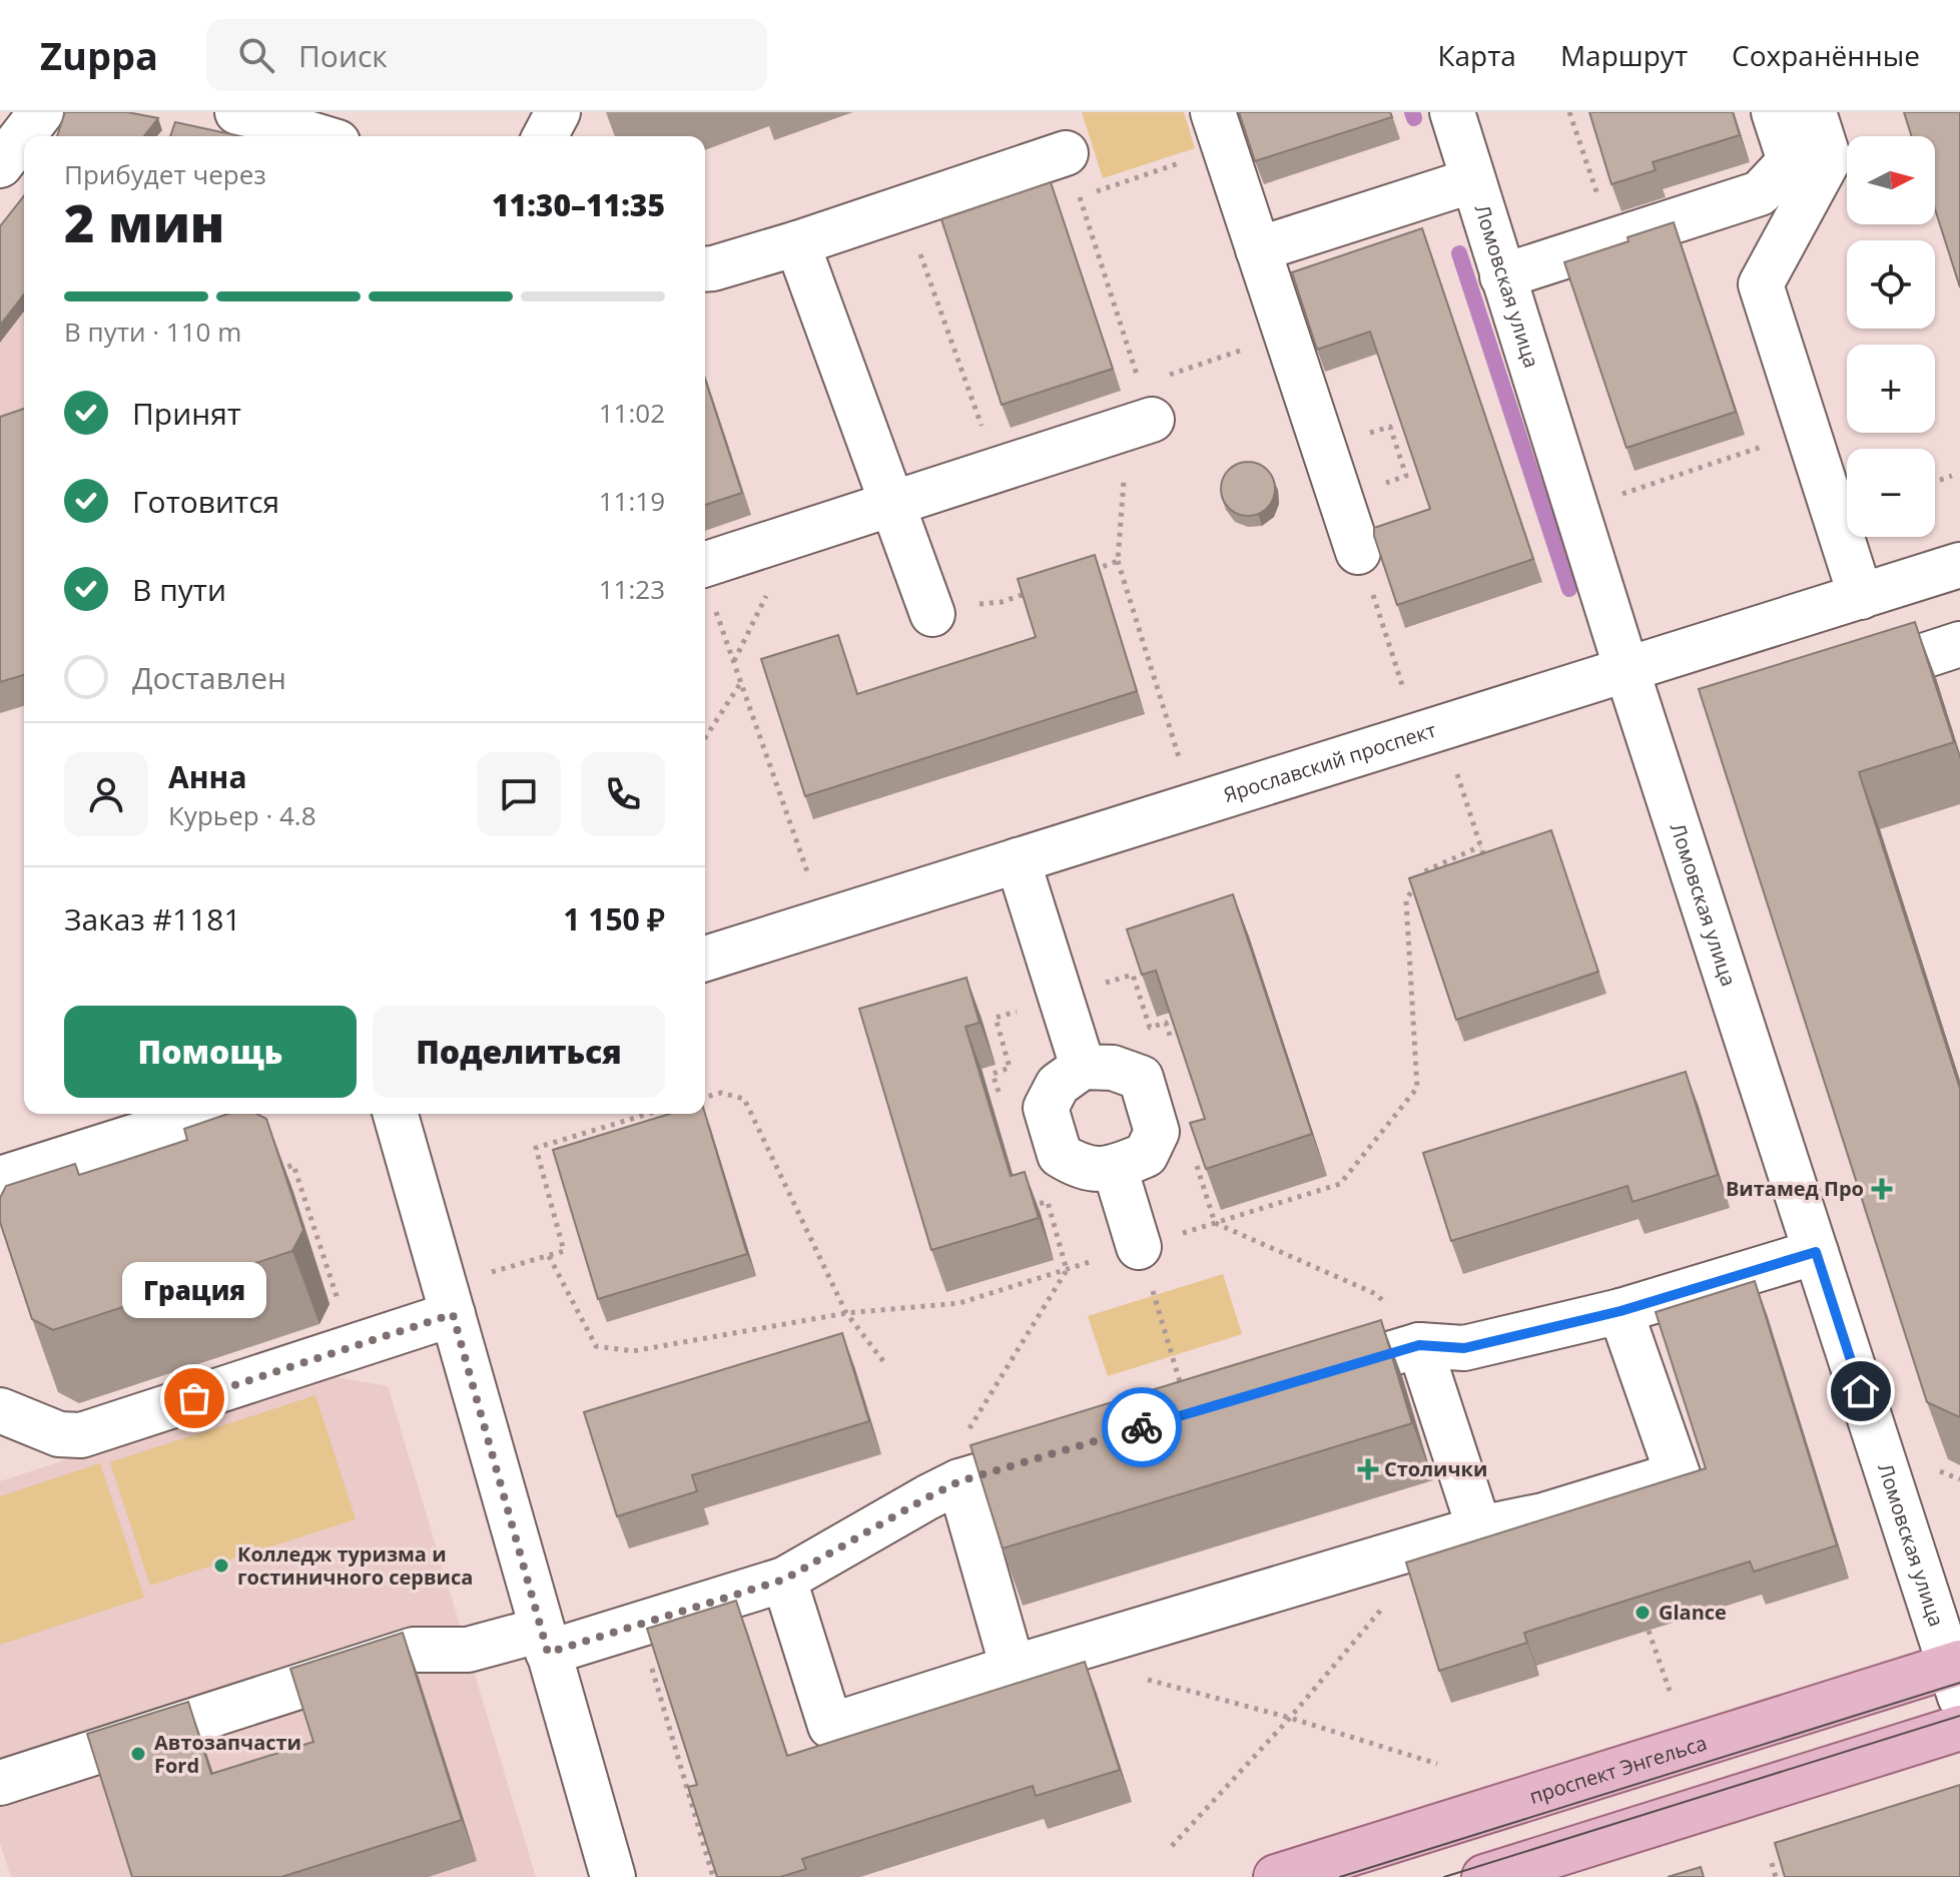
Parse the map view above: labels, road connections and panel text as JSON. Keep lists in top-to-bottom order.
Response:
{
  "streets": {
    "main road": ["проспект Энгельса"],
    "street": ["Ломовская улица", "Ярославский проспект"]
  },
  "crossings": [
    ["Ломовская улица", "Ярославский проспект"],
    ["Ломовская улица", "проспект Энгельса"]
  ],
  "places": {
    "health": ["Витамед Про", "Столички"],
    "other": [
      "Грация",
      "Колледж туризма и гостиничного сервиса",
      "Glance",
      "Автозапчасти Ford"
    ]
  },
  "north": "right",
  "page": {
    "header": "Zuppa",
    "search": "Поиск",
    "nav": ["Карта", "Маршрут", "Сохранённые"],
    "map_buttons": ["+", "−"],
    "heading": ["2 мин", "Прибудет через", "11:30–11:35"],
    "panel": [
      "Анна",
      "Курьер · 4.8",
      "Заказ #1181",
      "1 150 ₽"
    ],
    "bar": "В пути · 110 m",
    "list": [
      ["Принят", "11:02"],
      ["Готовится", "11:19"],
      ["В пути", "11:23"],
      "Доставлен"
    ],
    "buttons": ["Помощь", "Поделиться"],
    "bubble": "Грация"
  }
}
